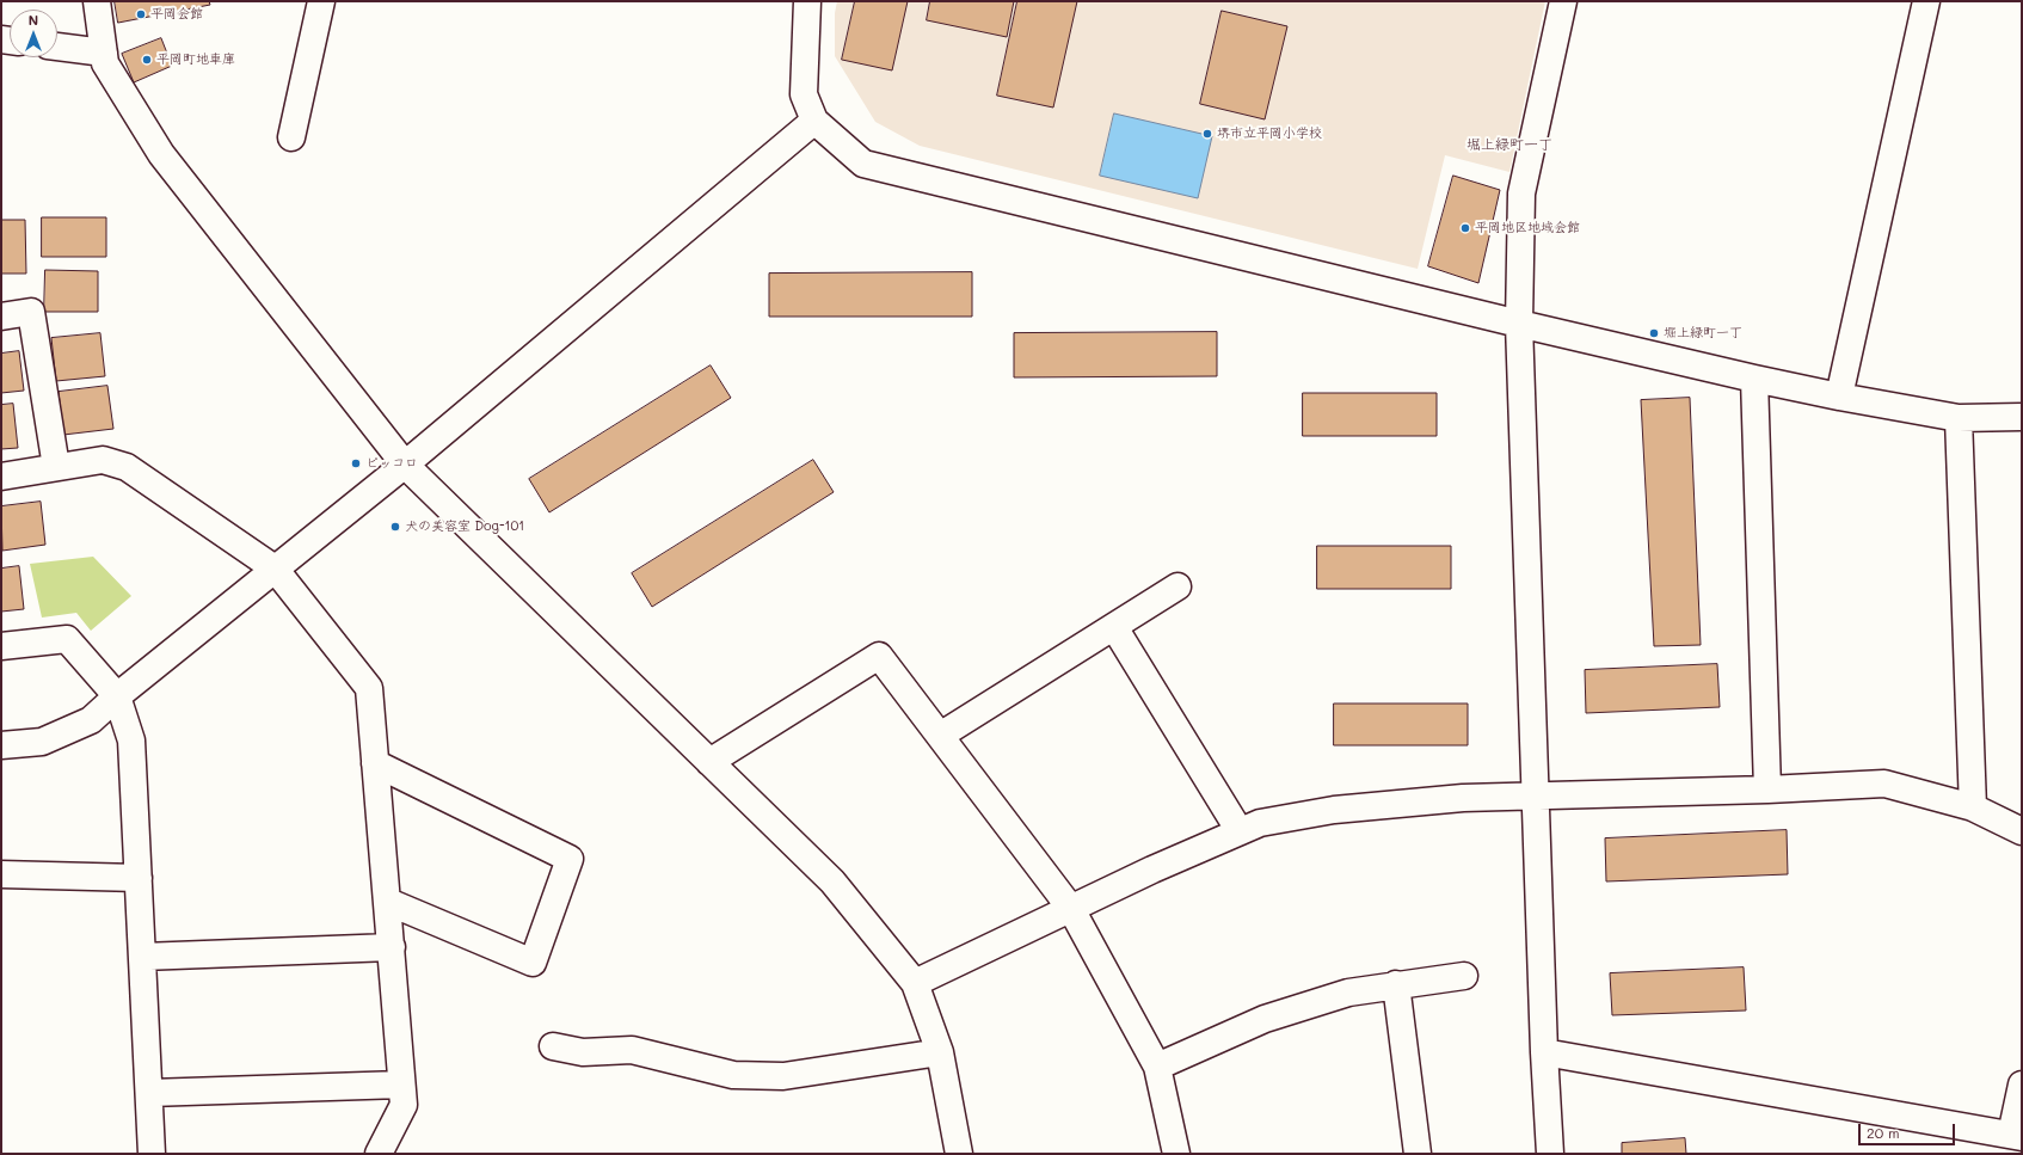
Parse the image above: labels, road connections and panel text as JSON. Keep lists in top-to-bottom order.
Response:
{
  "districts": ["堀上緑町一丁"],
  "places": [
    "平岡会館",
    "平岡町地車庫",
    "堺市立平岡小学校",
    "平岡地区地域会館",
    "堀上緑町一丁",
    "ピッコロ",
    "犬の美容室 Dog-101"
  ],
  "scale_bar": "20 m",
  "north": "top"
}
